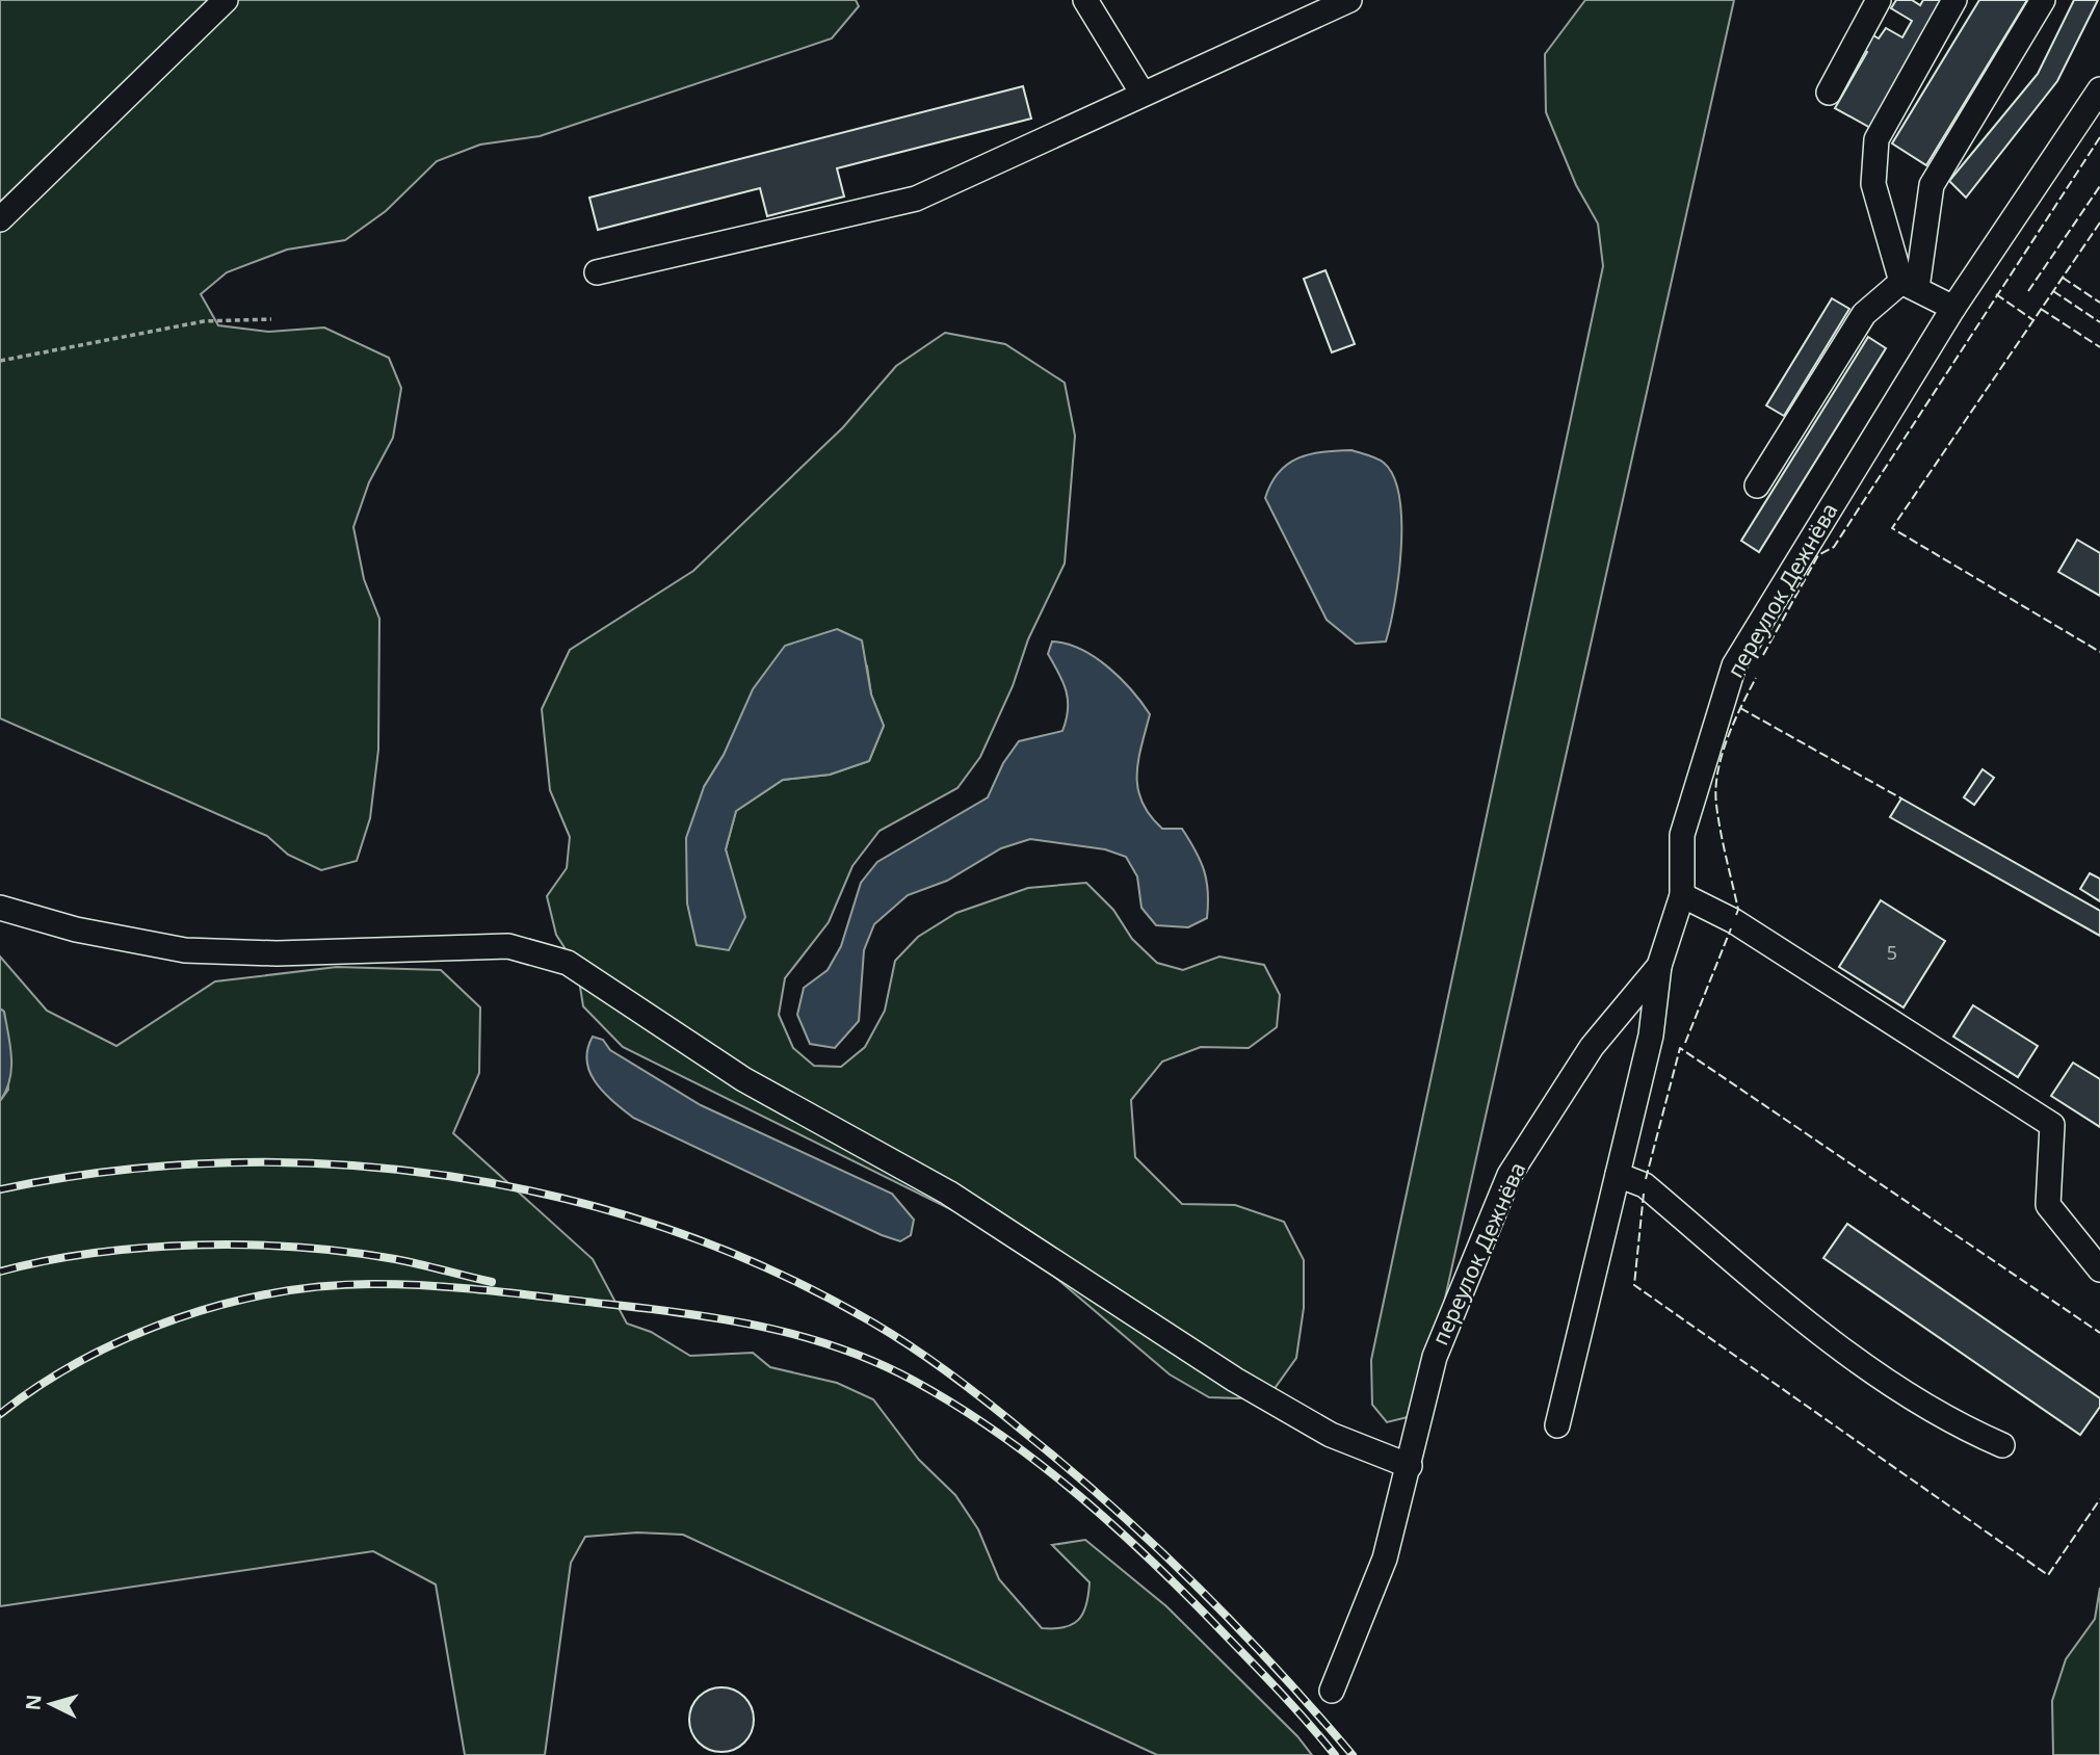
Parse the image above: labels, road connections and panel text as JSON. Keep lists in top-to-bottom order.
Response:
{
  "streets": {
    "street": ["переулок Дежнёва"]
  },
  "house_numbers": ["5"],
  "north": "left"
}
